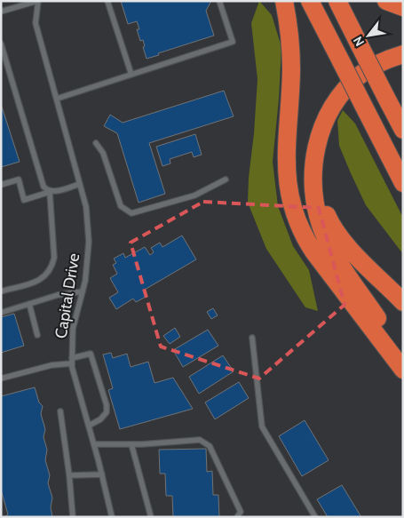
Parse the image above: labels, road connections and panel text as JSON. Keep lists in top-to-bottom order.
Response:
{
  "streets": {
    "lane": ["Capital Drive"]
  },
  "north": "bottom left"
}
